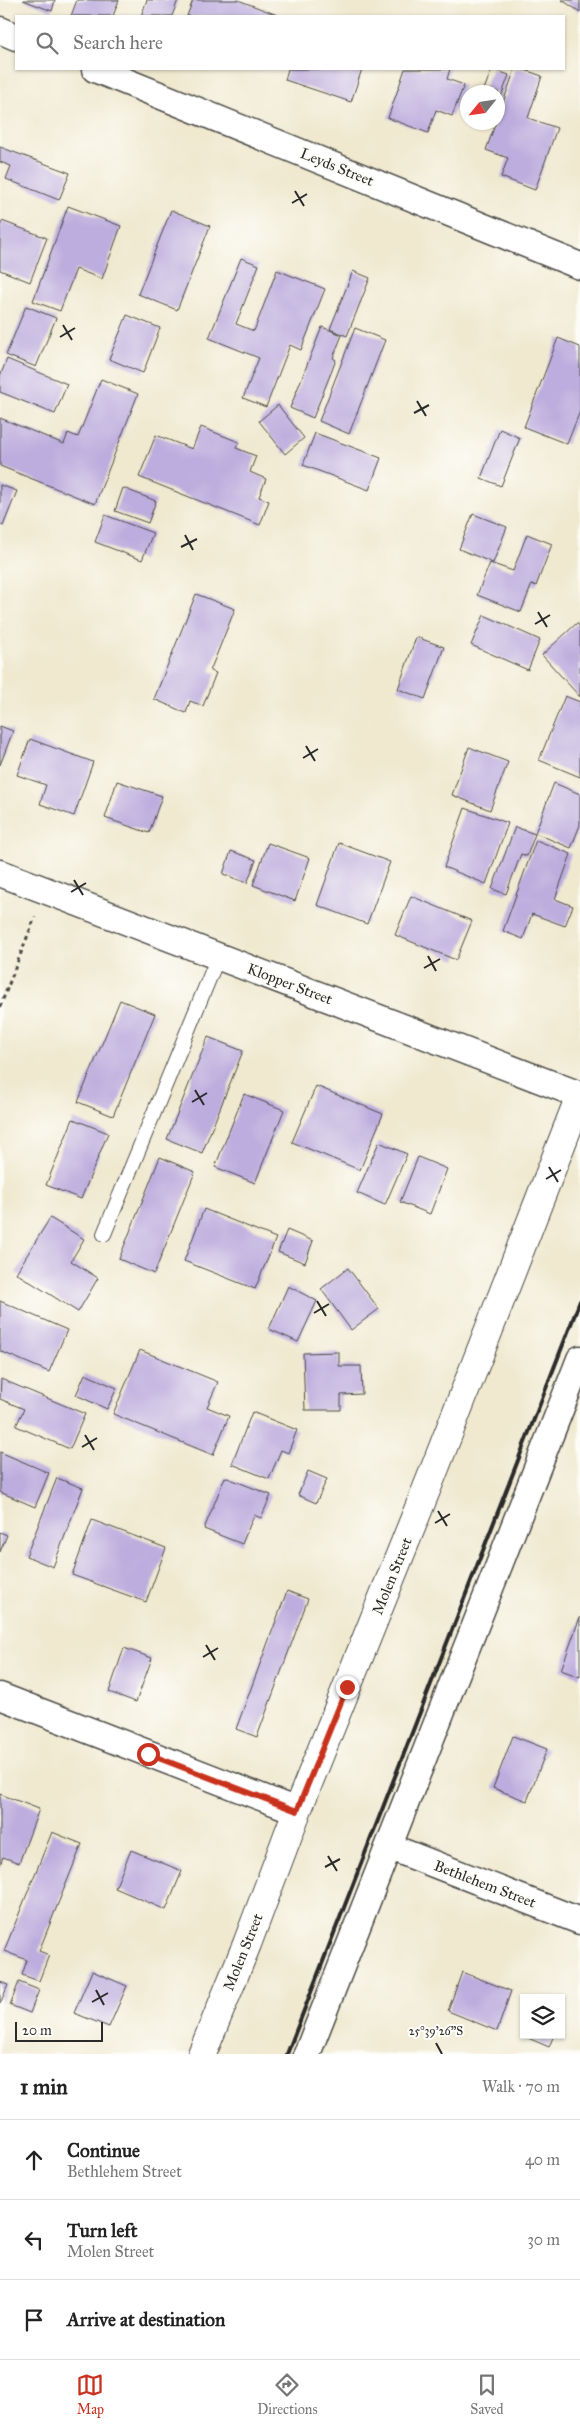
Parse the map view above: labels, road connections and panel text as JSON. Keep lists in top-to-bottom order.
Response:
{
  "streets": {
    "street": [
      "Leyds Street",
      "Klopper Street",
      "Molen Street",
      "Bethlehem Street"
    ]
  },
  "crossings": [
    ["Klopper Street", "Molen Street"]
  ],
  "scale_bar": "20 m",
  "north": "bottom left",
  "page": {
    "search": "Search here",
    "scale": "20 m",
    "heading": ["1 min", "Walk · 70 m"],
    "list": [
      ["Continue", "Bethlehem Street", "40 m"],
      ["Turn left", "Molen Street", "30 m"],
      "Arrive at destination"
    ],
    "nav": ["Map", "Directions", "Saved"]
  },
  "coordinates": ["25°39'26\"S"]
}
